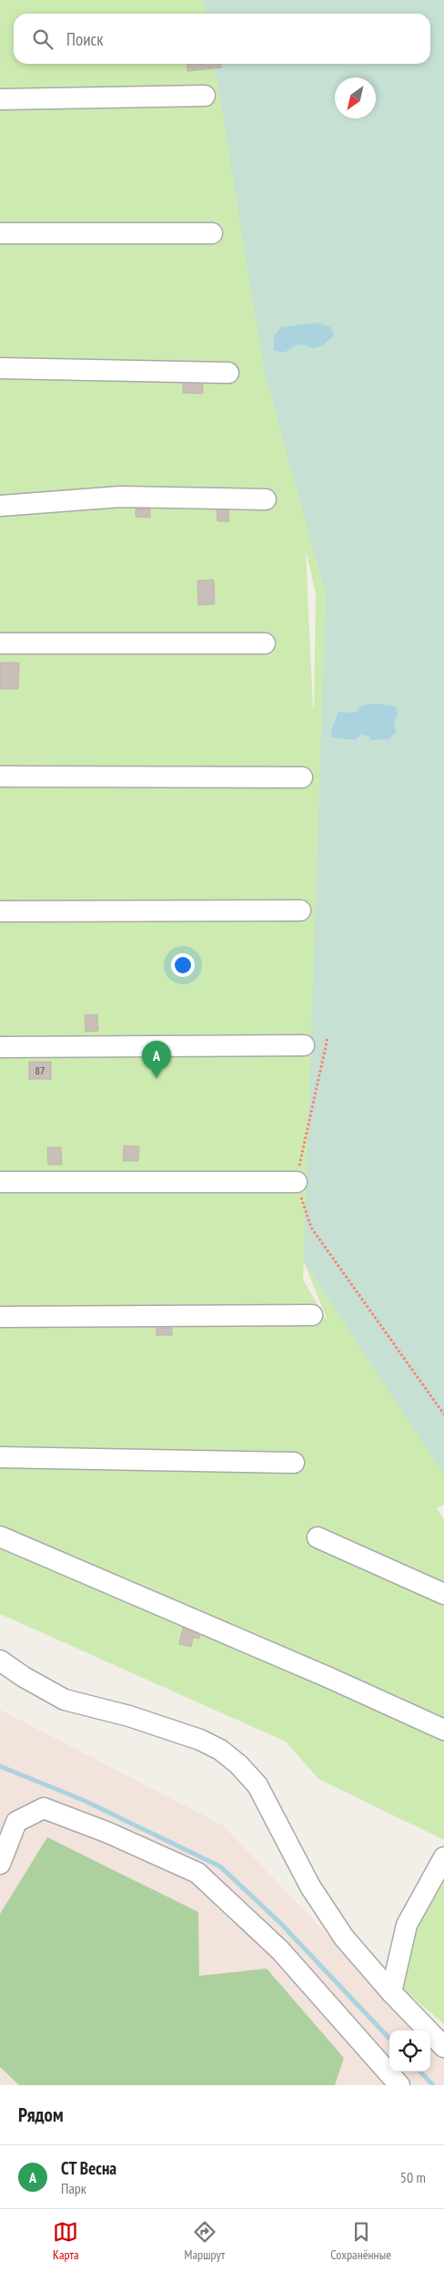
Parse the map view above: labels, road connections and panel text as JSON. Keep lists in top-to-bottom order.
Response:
{
  "house_numbers": ["87"],
  "north": "bottom left",
  "page": {
    "search": "Поиск",
    "pins": "A",
    "heading": "Рядом",
    "list": [
      {
        "mark": "A",
        "name": "СТ Весна",
        "note": "Парк",
        "value": "50 m"
      }
    ],
    "nav": ["Карта", "Маршрут", "Сохранённые"]
  }
}
